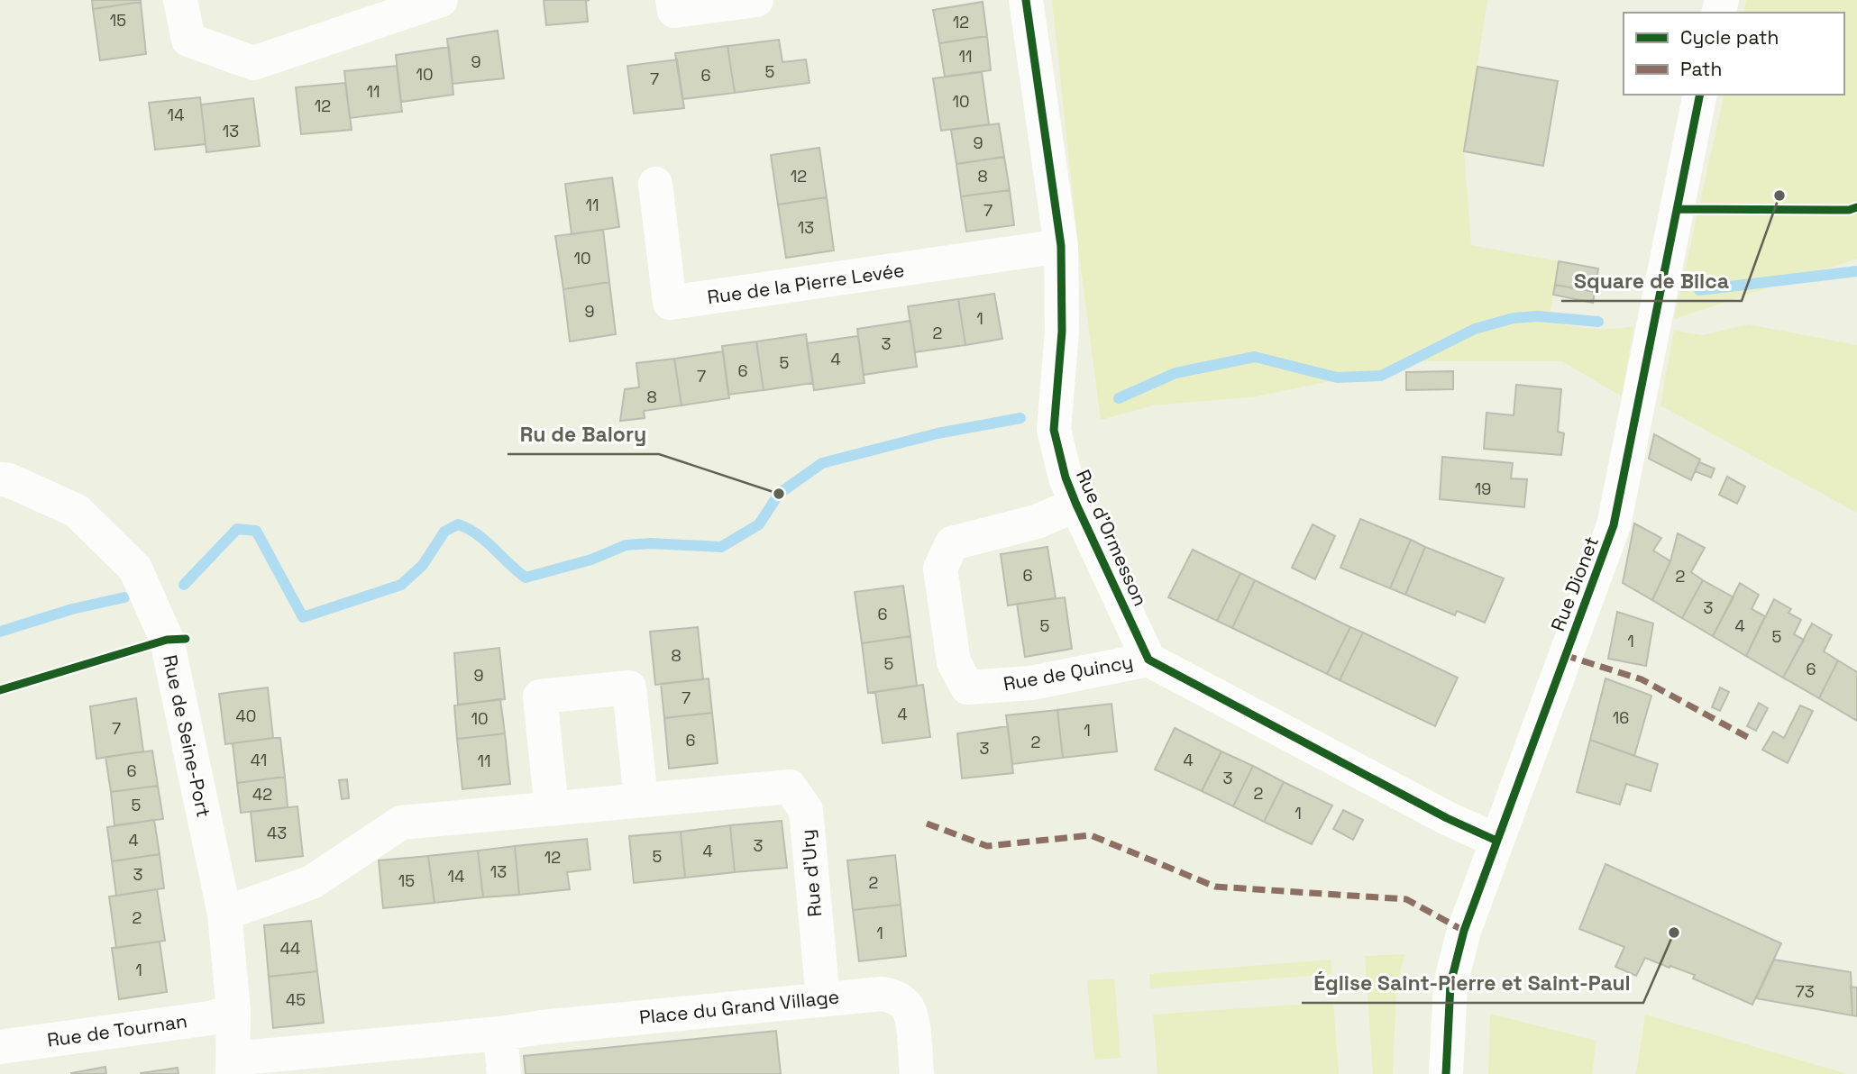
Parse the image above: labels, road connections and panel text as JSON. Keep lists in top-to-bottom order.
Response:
{
  "streets": {
    "street": [
      "Rue de la Pierre Levée",
      "Rue d'Ormesson",
      "Rue Dionet",
      "Rue de Quincy",
      "Rue de Seine-Port",
      "Rue d'Ury",
      "Place du Grand Village",
      "Rue de Tournan"
    ]
  },
  "crossings": [
    ["Rue de la Pierre Levée", "Rue d'Ormesson"],
    ["Rue d'Ormesson", "Rue de Quincy"],
    ["Rue de Seine-Port", "Rue d'Ury"],
    ["Rue de Seine-Port", "Place du Grand Village"],
    ["Rue de Seine-Port", "Rue de Tournan"],
    ["Rue d'Ury", "Place du Grand Village"]
  ],
  "places": ["Square de Bilca", "Ru de Balory", "Église Saint-Pierre et Saint-Paul"],
  "house_numbers": [
    "15",
    "12",
    "11",
    "9",
    "5",
    "10",
    "6",
    "7",
    "11",
    "10",
    "12",
    "14",
    "13",
    "9",
    "12",
    "8",
    "11",
    "7",
    "13",
    "10",
    "9",
    "1",
    "2",
    "3",
    "4",
    "5",
    "6",
    "7",
    "8",
    "19",
    "6",
    "2",
    "3",
    "6",
    "5",
    "4",
    "5",
    "1",
    "8",
    "5",
    "6",
    "9",
    "7",
    "4",
    "40",
    "16",
    "10",
    "7",
    "1",
    "6",
    "2",
    "3",
    "41",
    "4",
    "11",
    "6",
    "3",
    "2",
    "42",
    "5",
    "1",
    "43",
    "4",
    "3",
    "4",
    "5",
    "12",
    "13",
    "3",
    "14",
    "15",
    "2",
    "2",
    "1",
    "44",
    "1",
    "73",
    "45"
  ],
  "legend": ["Cycle path", "Path"]
}
